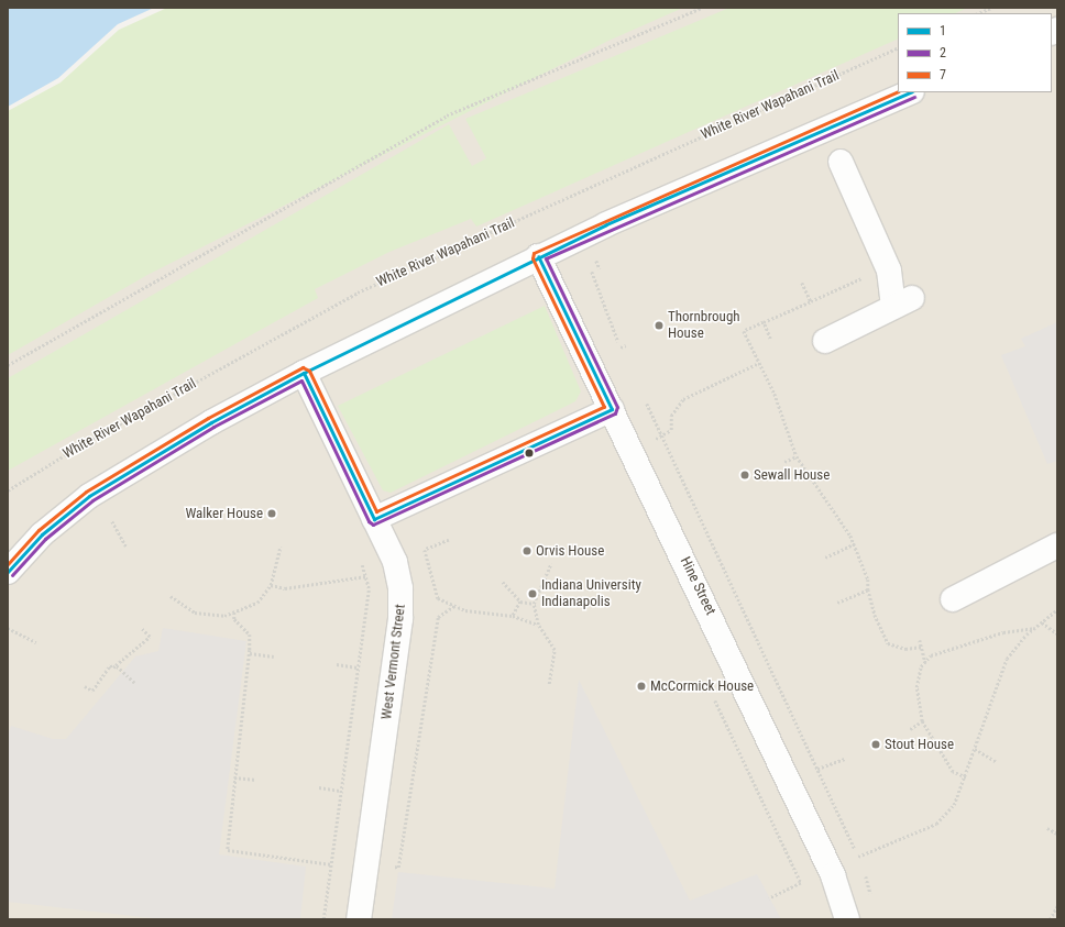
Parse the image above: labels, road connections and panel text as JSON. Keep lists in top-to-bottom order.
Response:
{
  "streets": {
    "street": ["Hine Street", "West Vermont Street"],
    "path": ["White River Wapahani Trail"]
  },
  "places": [
    "Thornbrough House",
    "Sewall House",
    "Walker House",
    "Orvis House",
    "Indiana University Indianapolis",
    "McCormick House",
    "Stout House"
  ],
  "lines": ["transit line 7", "transit line 1", "transit line 2"],
  "legend": ["1", "2", "7"]
}
